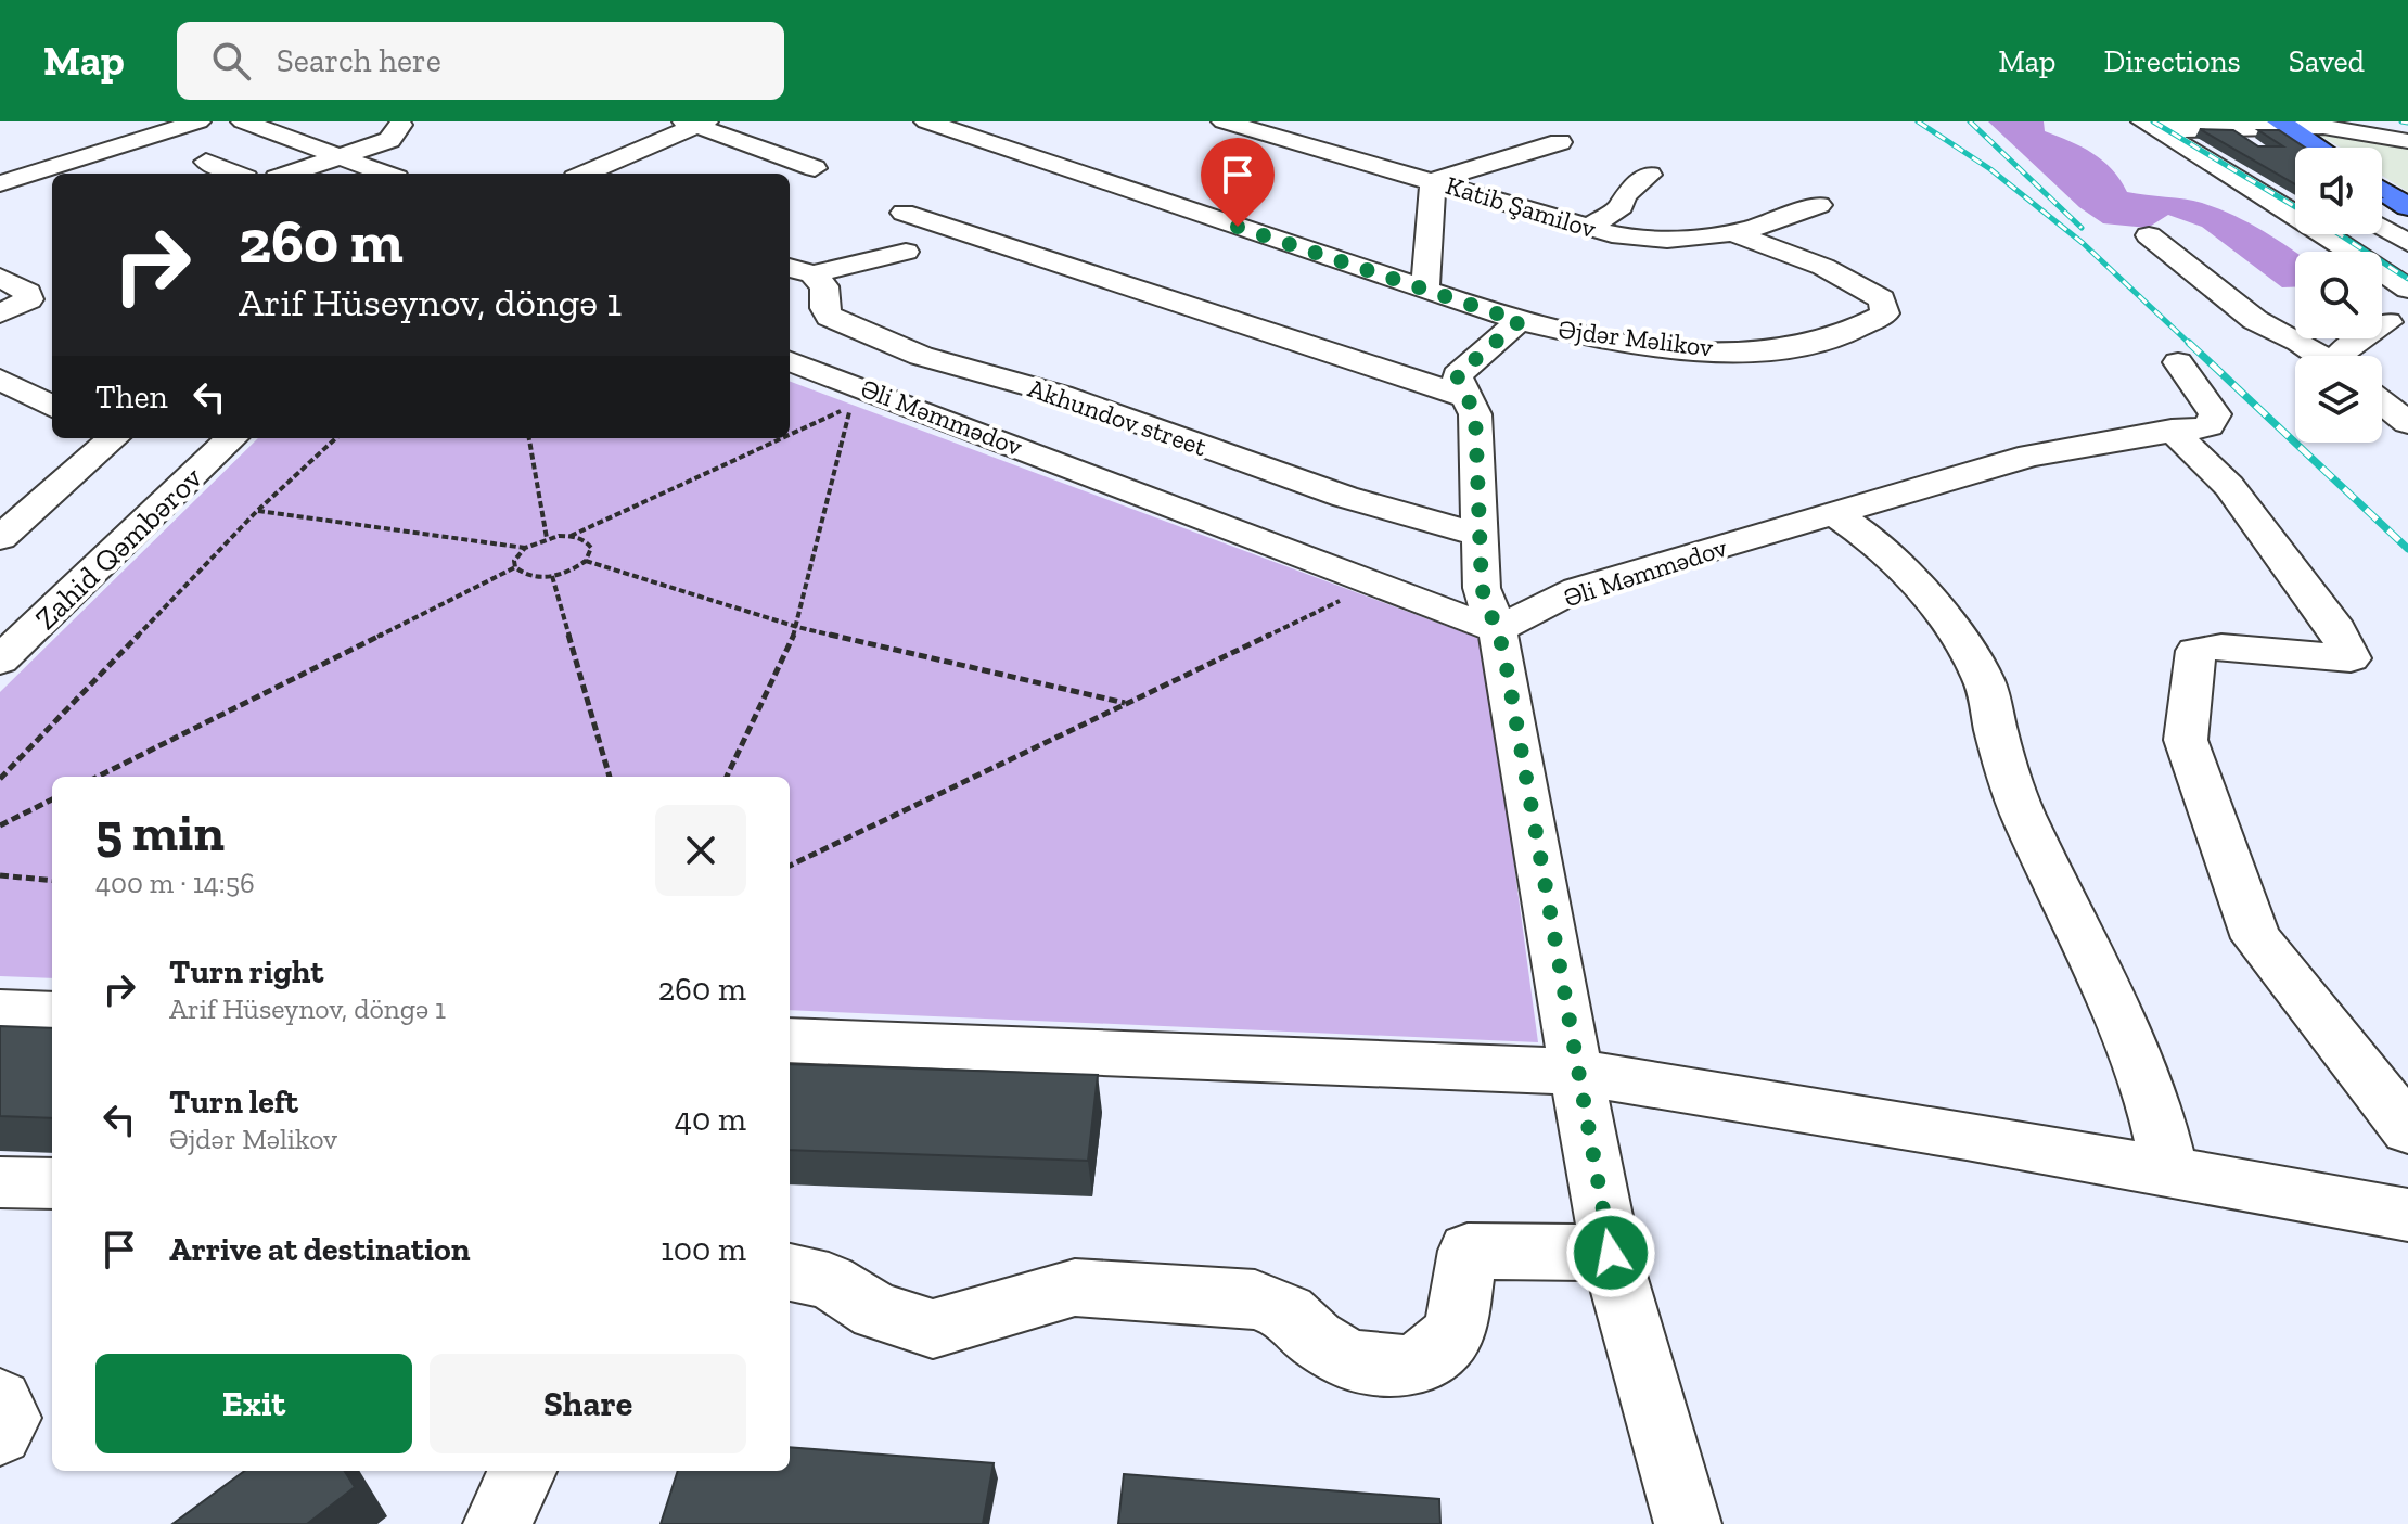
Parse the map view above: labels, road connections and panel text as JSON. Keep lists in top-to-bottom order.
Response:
{
  "streets": {
    "street": [
      "Katib Şamilov",
      "Əjdər Məlikov",
      "Əli Məmmədov",
      "Akhundov street",
      "Zahid Qəmbərov"
    ]
  },
  "crossings": [
    ["Katib Şamilov", "Əjdər Məlikov"]
  ],
  "page": {
    "header": "Map",
    "search": "Search here",
    "nav": ["Map", "Directions", "Saved"],
    "turn": ["260 m", "Arif Hüseynov, döngə 1"],
    "then": "Then",
    "heading": ["5 min", "400 m · 14:56"],
    "list": [
      {
        "name": "Turn right",
        "note": "Arif Hüseynov, döngə 1",
        "value": "260 m"
      },
      {
        "name": "Turn left",
        "note": "Əjdər Məlikov",
        "value": "40 m"
      },
      {
        "name": "Arrive at destination",
        "value": "100 m"
      }
    ],
    "buttons": ["Exit", "Share"]
  }
}
